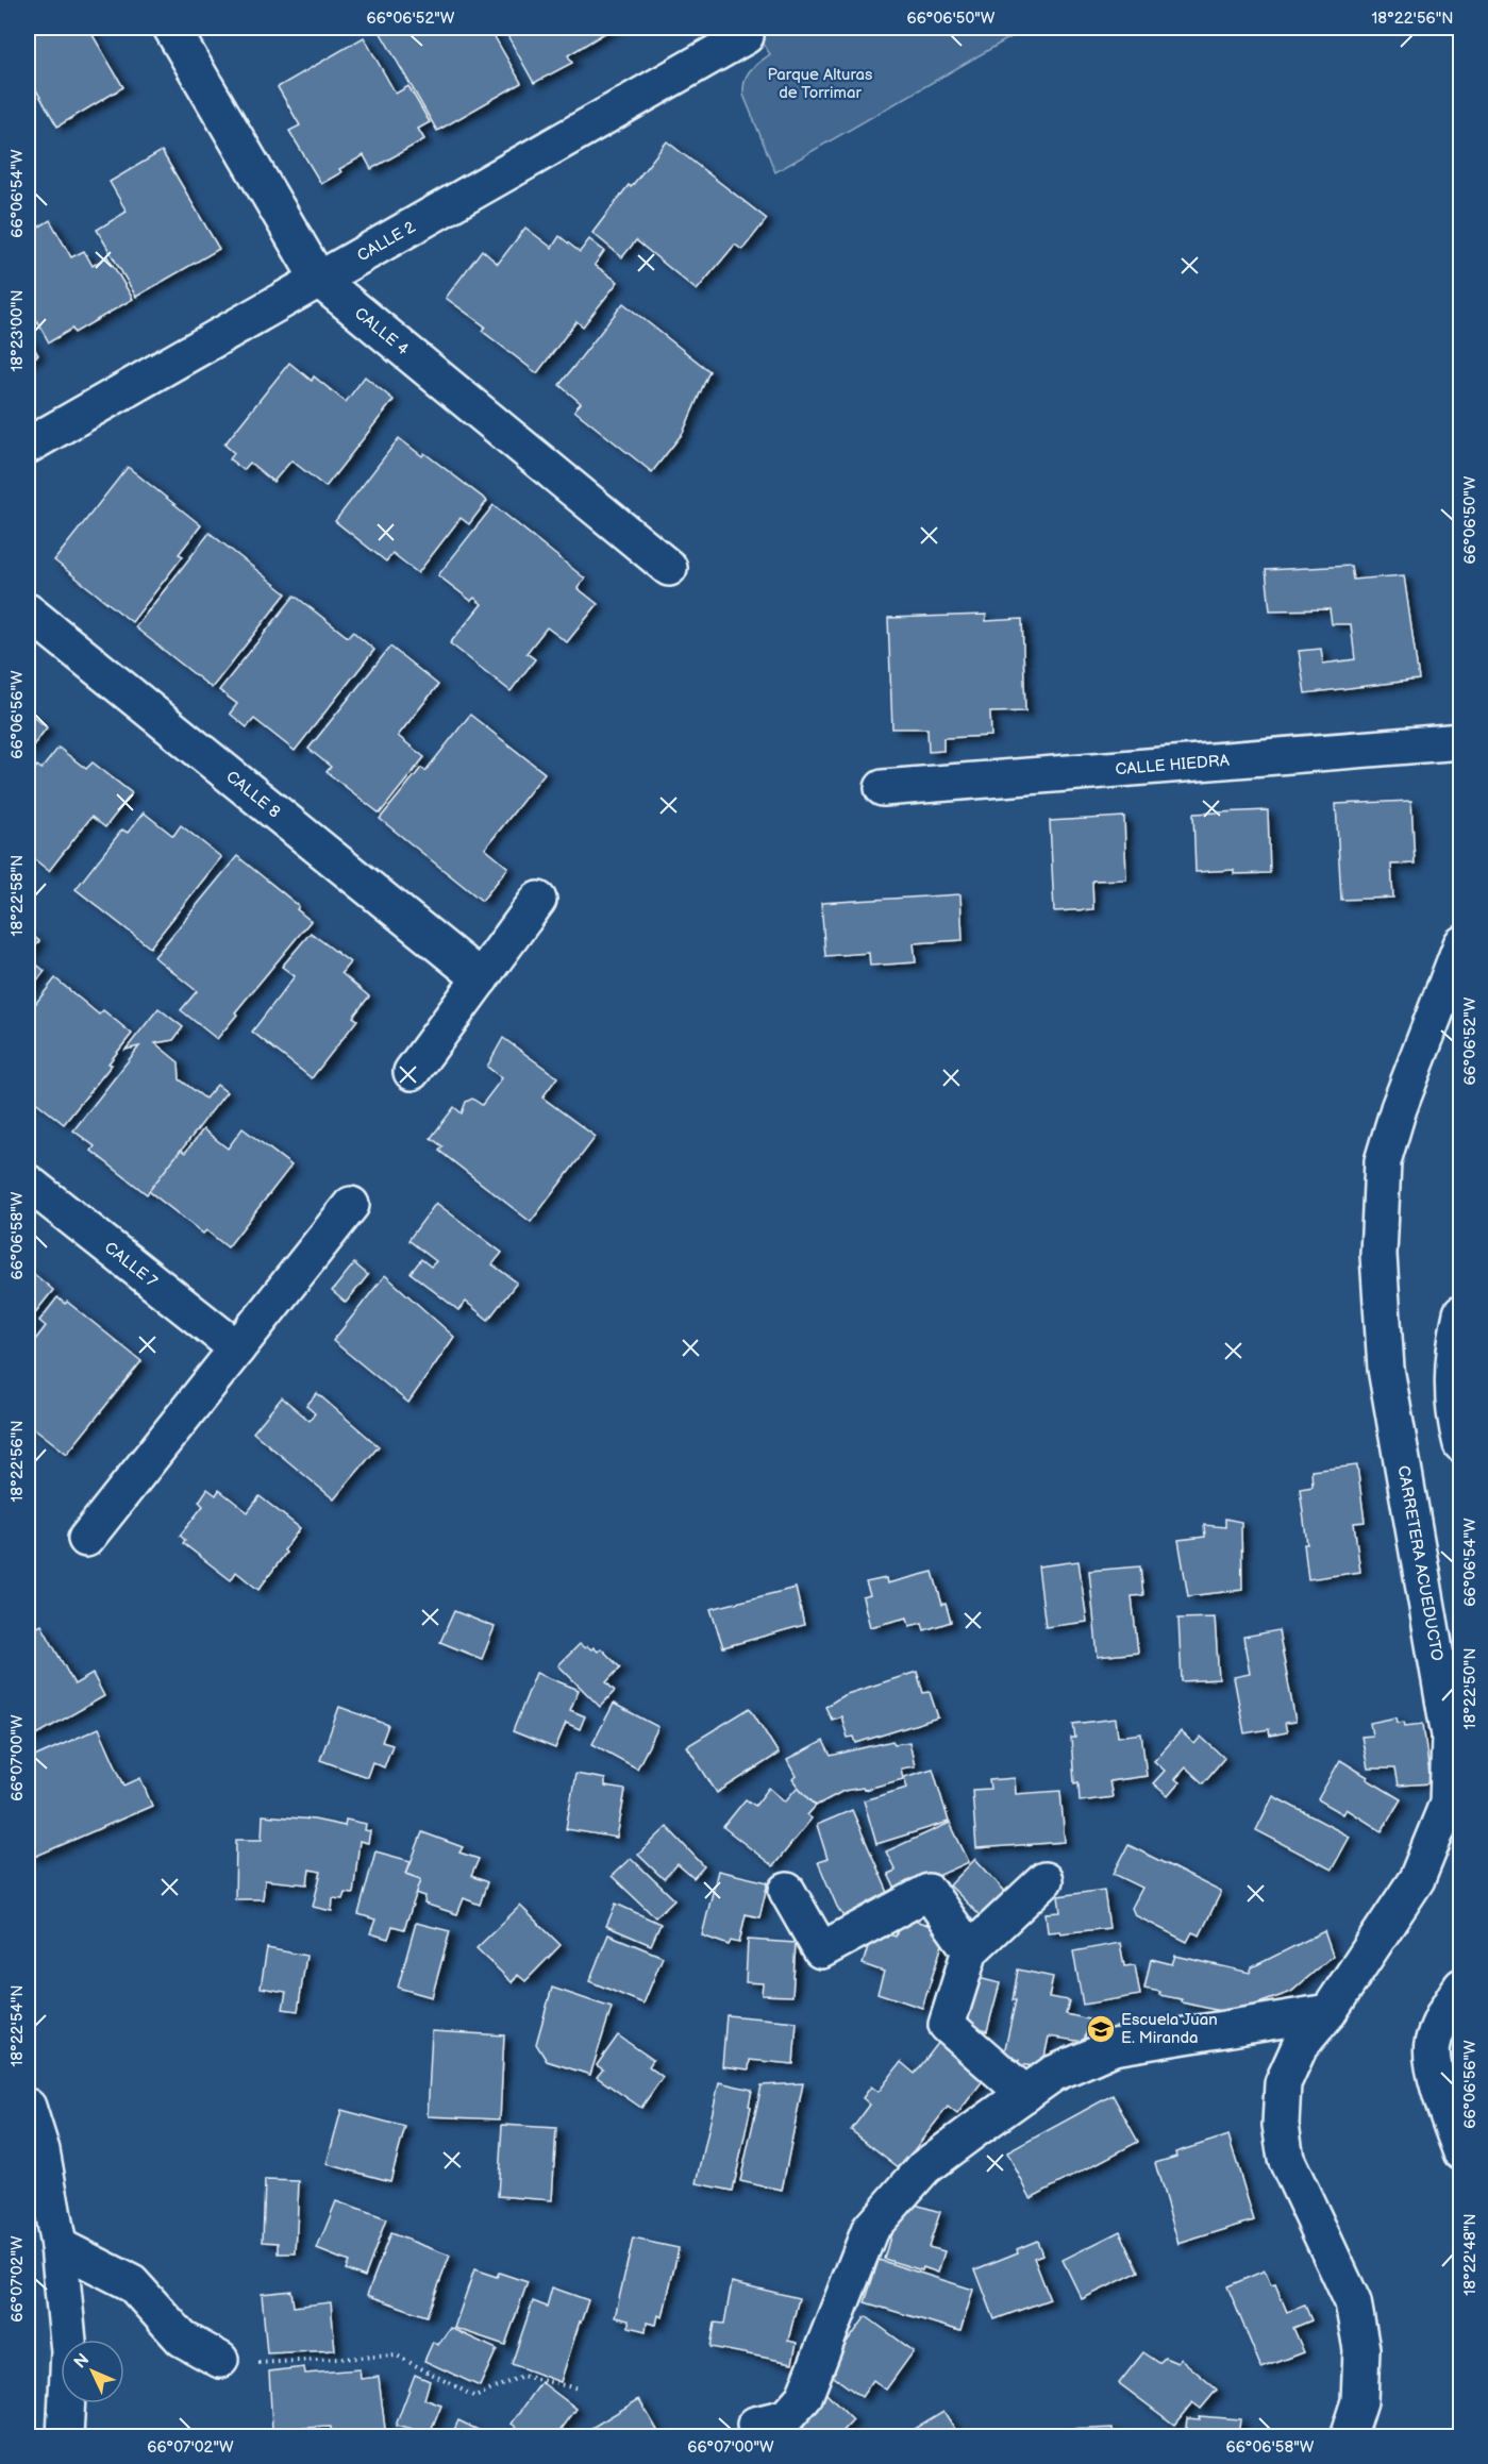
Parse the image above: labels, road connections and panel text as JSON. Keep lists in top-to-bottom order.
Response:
{
  "streets": {
    "street": [
      "CALLE 2",
      "CALLE 4",
      "CALLE HIEDRA",
      "CALLE 8",
      "CALLE 7",
      "CARRETERA ACUEDUCTO"
    ]
  },
  "crossings": [
    ["CALLE 2", "CALLE 4"]
  ],
  "parks": ["Parque Alturas de Torrimar"],
  "places": {
    "school or university": ["Escuela Juan E. Miranda"]
  },
  "north": "top left",
  "coordinates": [
    "66°06'52\"W",
    "66°06'50\"W",
    "18°22'56\"N",
    "66°06'54\"W",
    "18°23'00\"N",
    "66°06'56\"W",
    "18°22'58\"N",
    "66°06'58\"W",
    "18°22'50\"N",
    "66°07'00\"W",
    "18°22'54\"N",
    "18°22'48\"N",
    "66°07'02\"W"
  ]
}
